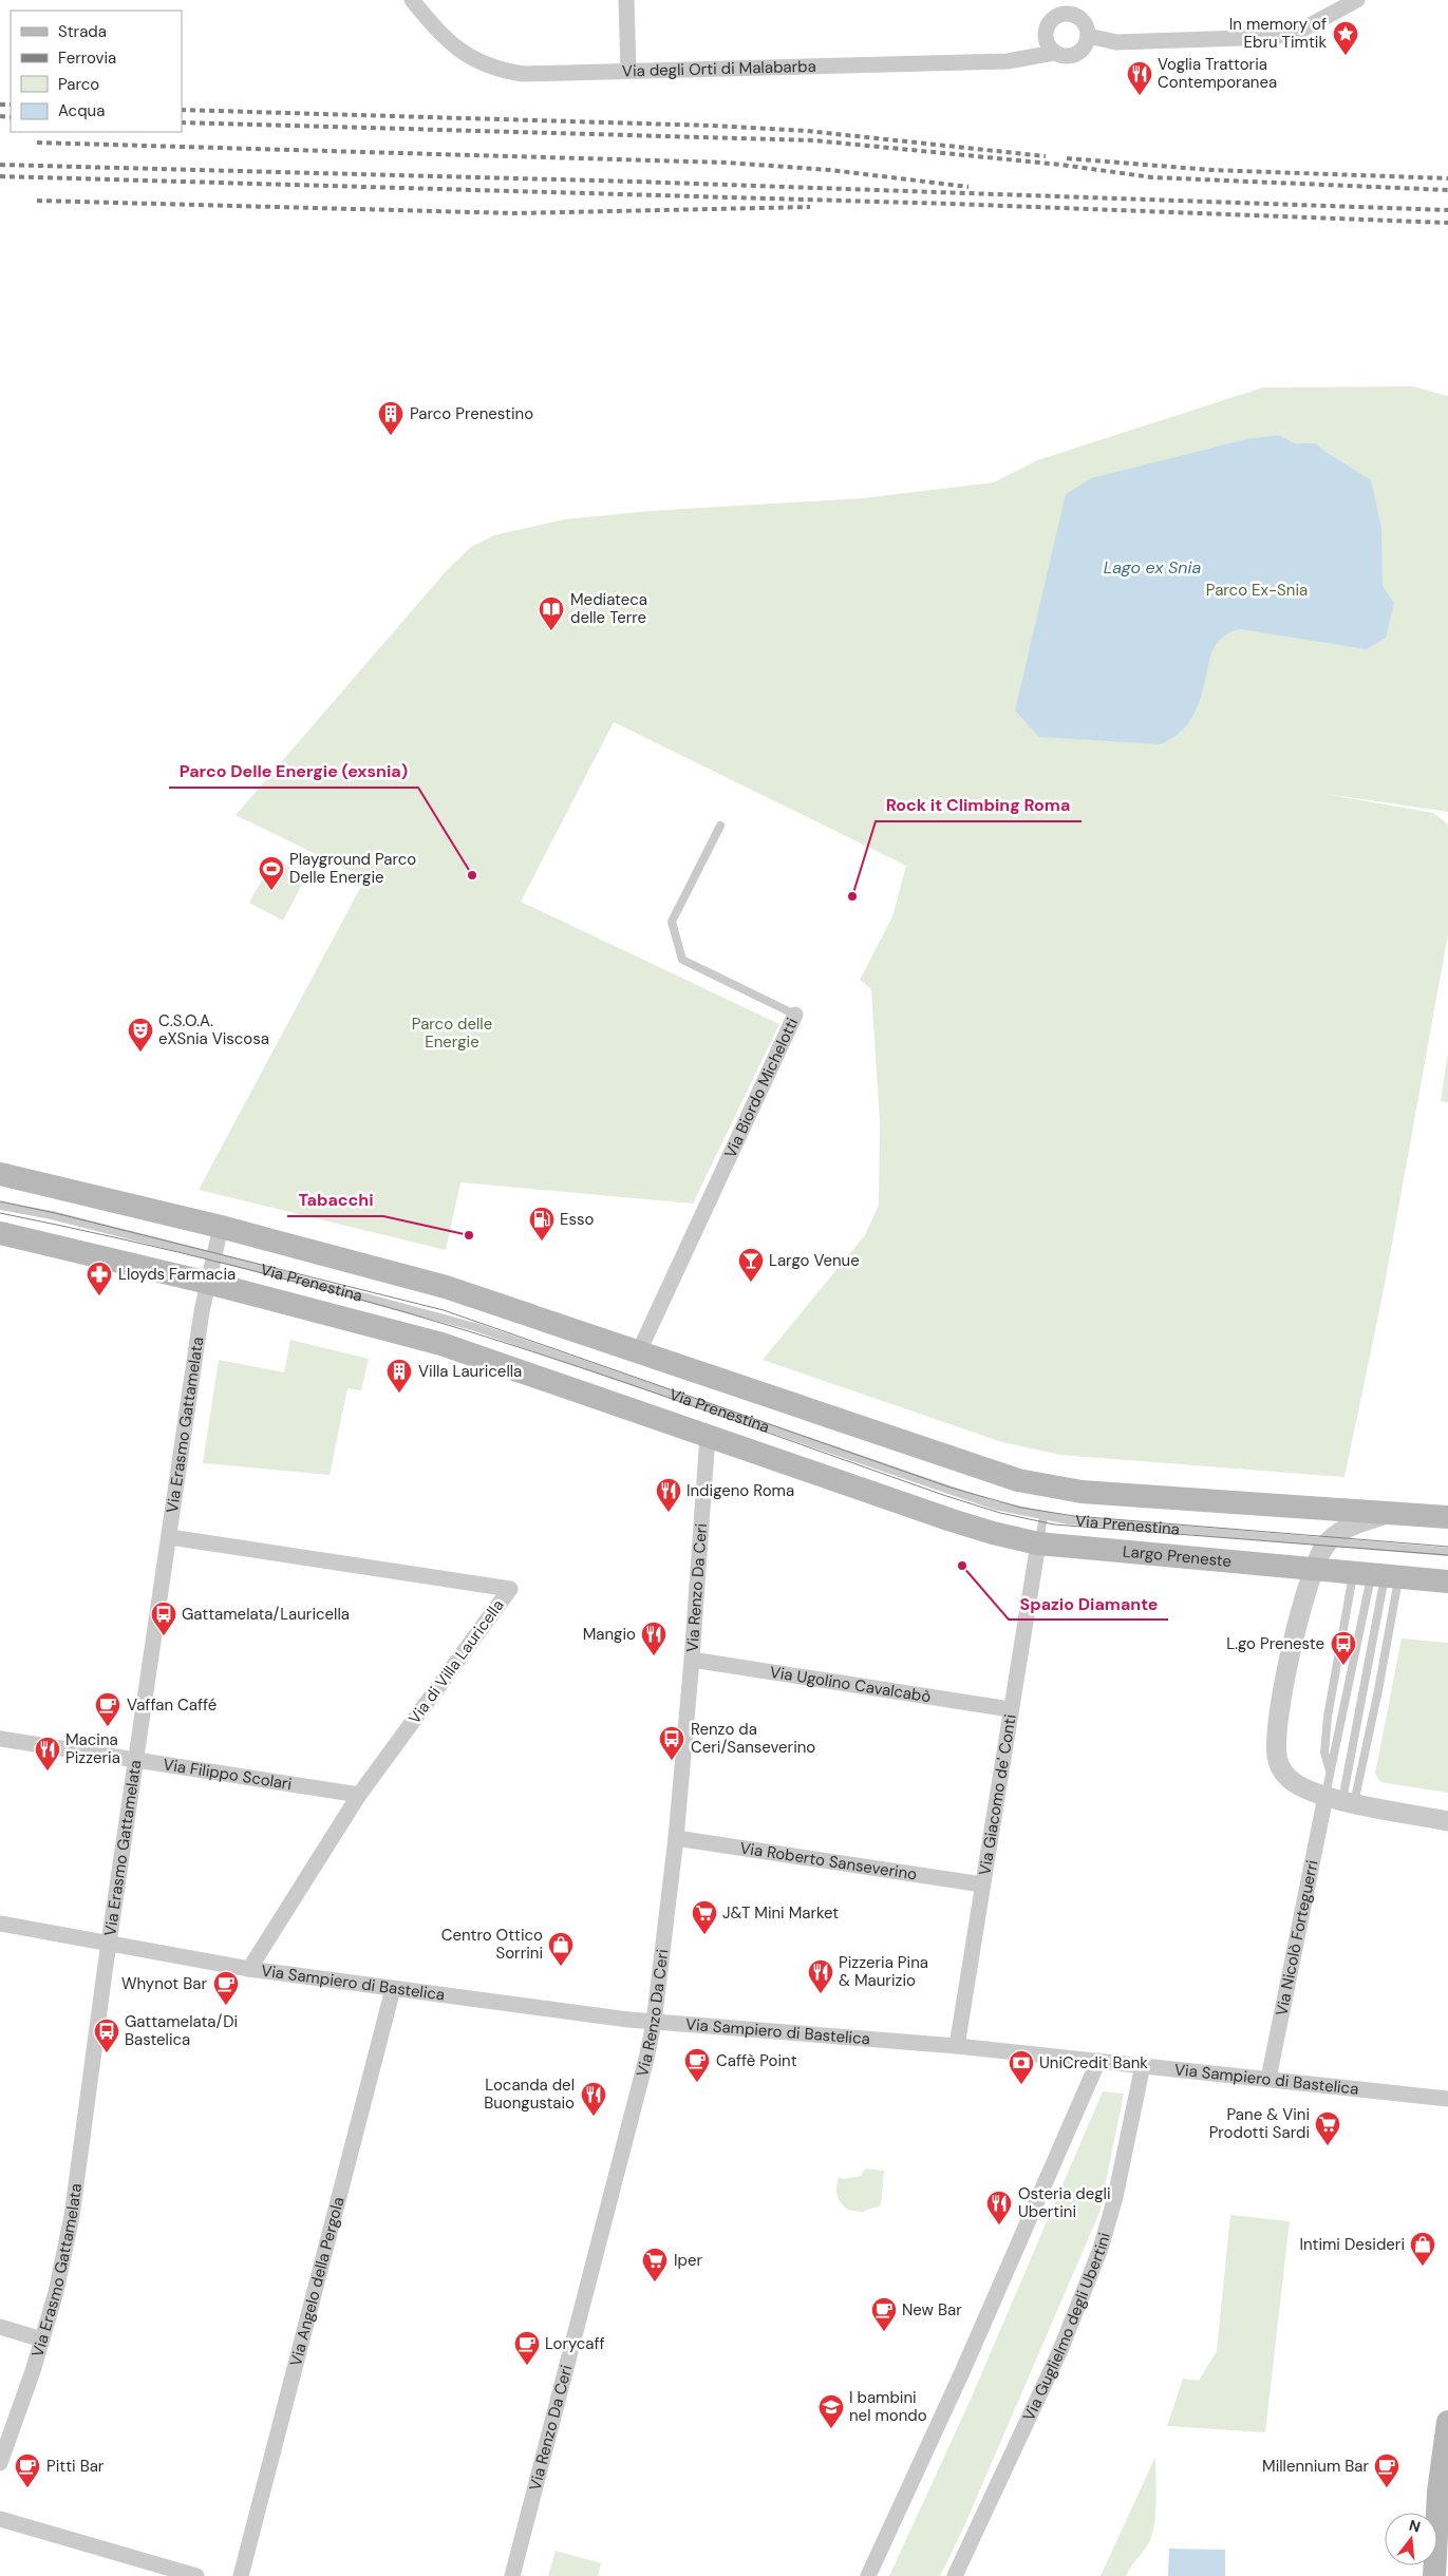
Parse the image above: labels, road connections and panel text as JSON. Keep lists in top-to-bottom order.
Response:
{
  "streets": {
    "main road": ["Via Prenestina", "Largo Preneste"],
    "street": [
      "Via degli Orti di Malabarba",
      "Via Biordo Michelotti",
      "Via Erasmo Gattamelata",
      "Via Renzo Da Ceri",
      "Via di Villa Lauricella",
      "Via Ugolino Cavalcabò",
      "Via Filippo Scolari",
      "Via Giacomo de' Conti",
      "Via Roberto Sanseverino",
      "Via Nicolò Forteguerri",
      "Via Sampiero di Bastelica",
      "Via Angelo della Pergola",
      "Via Guglielmo degli Ubertini"
    ]
  },
  "crossings": [
    ["Via Biordo Michelotti", "Via Prenestina"],
    ["Via Prenestina", "Via Erasmo Gattamelata"],
    ["Via Prenestina", "Largo Preneste"],
    ["Via Prenestina", "Via Renzo Da Ceri"],
    ["Via Prenestina", "Via Giacomo de' Conti"],
    ["Via Erasmo Gattamelata", "Via di Villa Lauricella"],
    ["Via Erasmo Gattamelata", "Via Filippo Scolari"],
    ["Via Erasmo Gattamelata", "Via Sampiero di Bastelica"],
    ["Largo Preneste", "Via Giacomo de' Conti"],
    ["Via Renzo Da Ceri", "Via Ugolino Cavalcabò"],
    ["Via Renzo Da Ceri", "Via Roberto Sanseverino"],
    ["Via Renzo Da Ceri", "Via Sampiero di Bastelica"],
    ["Via di Villa Lauricella", "Via Filippo Scolari"],
    ["Via di Villa Lauricella", "Via Sampiero di Bastelica"],
    ["Via Ugolino Cavalcabò", "Via Giacomo de' Conti"],
    ["Via Giacomo de' Conti", "Via Roberto Sanseverino"],
    ["Via Giacomo de' Conti", "Via Sampiero di Bastelica"],
    ["Via Nicolò Forteguerri", "Via Sampiero di Bastelica"],
    ["Via Sampiero di Bastelica", "Via Angelo della Pergola"],
    ["Via Sampiero di Bastelica", "Via Guglielmo degli Ubertini"]
  ],
  "water": ["Lago ex Snia"],
  "parks": ["Parco Ex-Snia", "Parco delle Energie"],
  "places": {
    "place": ["In memory of Ebru Timtik"],
    "restaurant": [
      "Voglia Trattoria Contemporanea",
      "Indigeno Roma",
      "Mangio",
      "Macina Pizzeria",
      "Pizzeria Pina & Maurizio",
      "Locanda del Buongustaio",
      "Osteria degli Ubertini"
    ],
    "building": ["Parco Prenestino", "Villa Lauricella"],
    "library": ["Mediateca delle Terre"],
    "other": [
      "Parco Delle Energie (exsnia)",
      "Rock it Climbing Roma",
      "Tabacchi",
      "Spazio Diamante"
    ],
    "sports": ["Playground Parco Delle Energie"],
    "theatre": ["C.S.O.A. eXSnia Viscosa"],
    "fuel station": ["Esso"],
    "bar": ["Largo Venue"],
    "pharmacy": ["Lloyds Farmacia"],
    "bus stop": [
      "Gattamelata/Lauricella",
      "L.go Preneste",
      "Renzo da Ceri/Sanseverino",
      "Gattamelata/Di Bastelica"
    ],
    "cafe": [
      "Vaffan Caffé",
      "Whynot Bar",
      "Caffè Point",
      "New Bar",
      "Lorycaff",
      "Pitti Bar",
      "Millennium Bar"
    ],
    "supermarket": ["J&T Mini Market", "Pane & Vini Prodotti Sardi", "Iper"],
    "shop": ["Centro Ottico Sorrini", "Intimi Desideri"],
    "bank": ["UniCredit Bank"],
    "school or university": ["I bambini nel mondo"]
  },
  "legend": [
    "Strada",
    "Ferrovia",
    "Parco",
    "Acqua"
  ],
  "north": "top"
}
